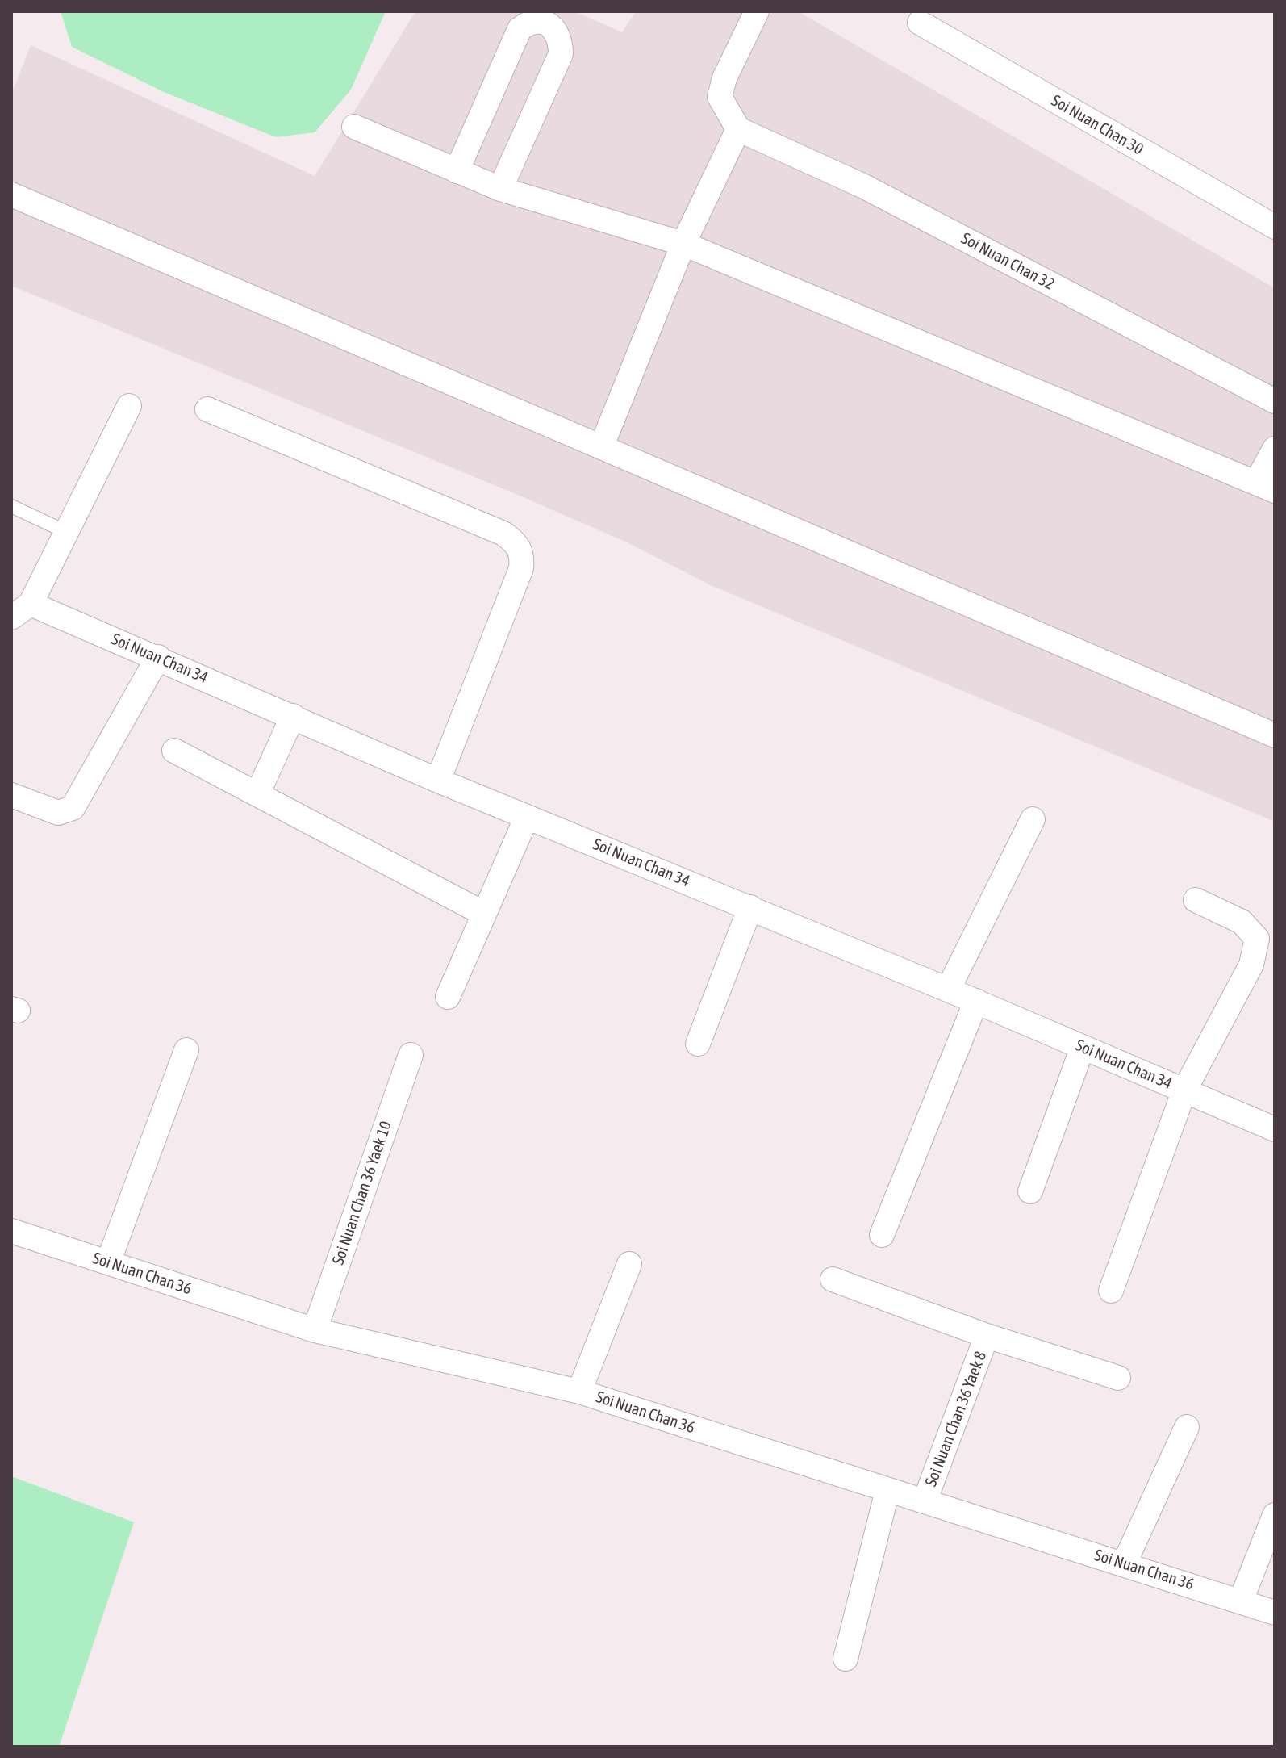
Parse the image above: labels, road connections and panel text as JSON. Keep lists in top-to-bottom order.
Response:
{
  "streets": {
    "street": [
      "Soi Nuan Chan 30",
      "Soi Nuan Chan 32",
      "Soi Nuan Chan 34",
      "Soi Nuan Chan 36 Yaek 10",
      "Soi Nuan Chan 36",
      "Soi Nuan Chan 36 Yaek 8"
    ]
  },
  "crossings": [
    ["Soi Nuan Chan 36 Yaek 10", "Soi Nuan Chan 36"],
    ["Soi Nuan Chan 36", "Soi Nuan Chan 36 Yaek 8"]
  ]
}
